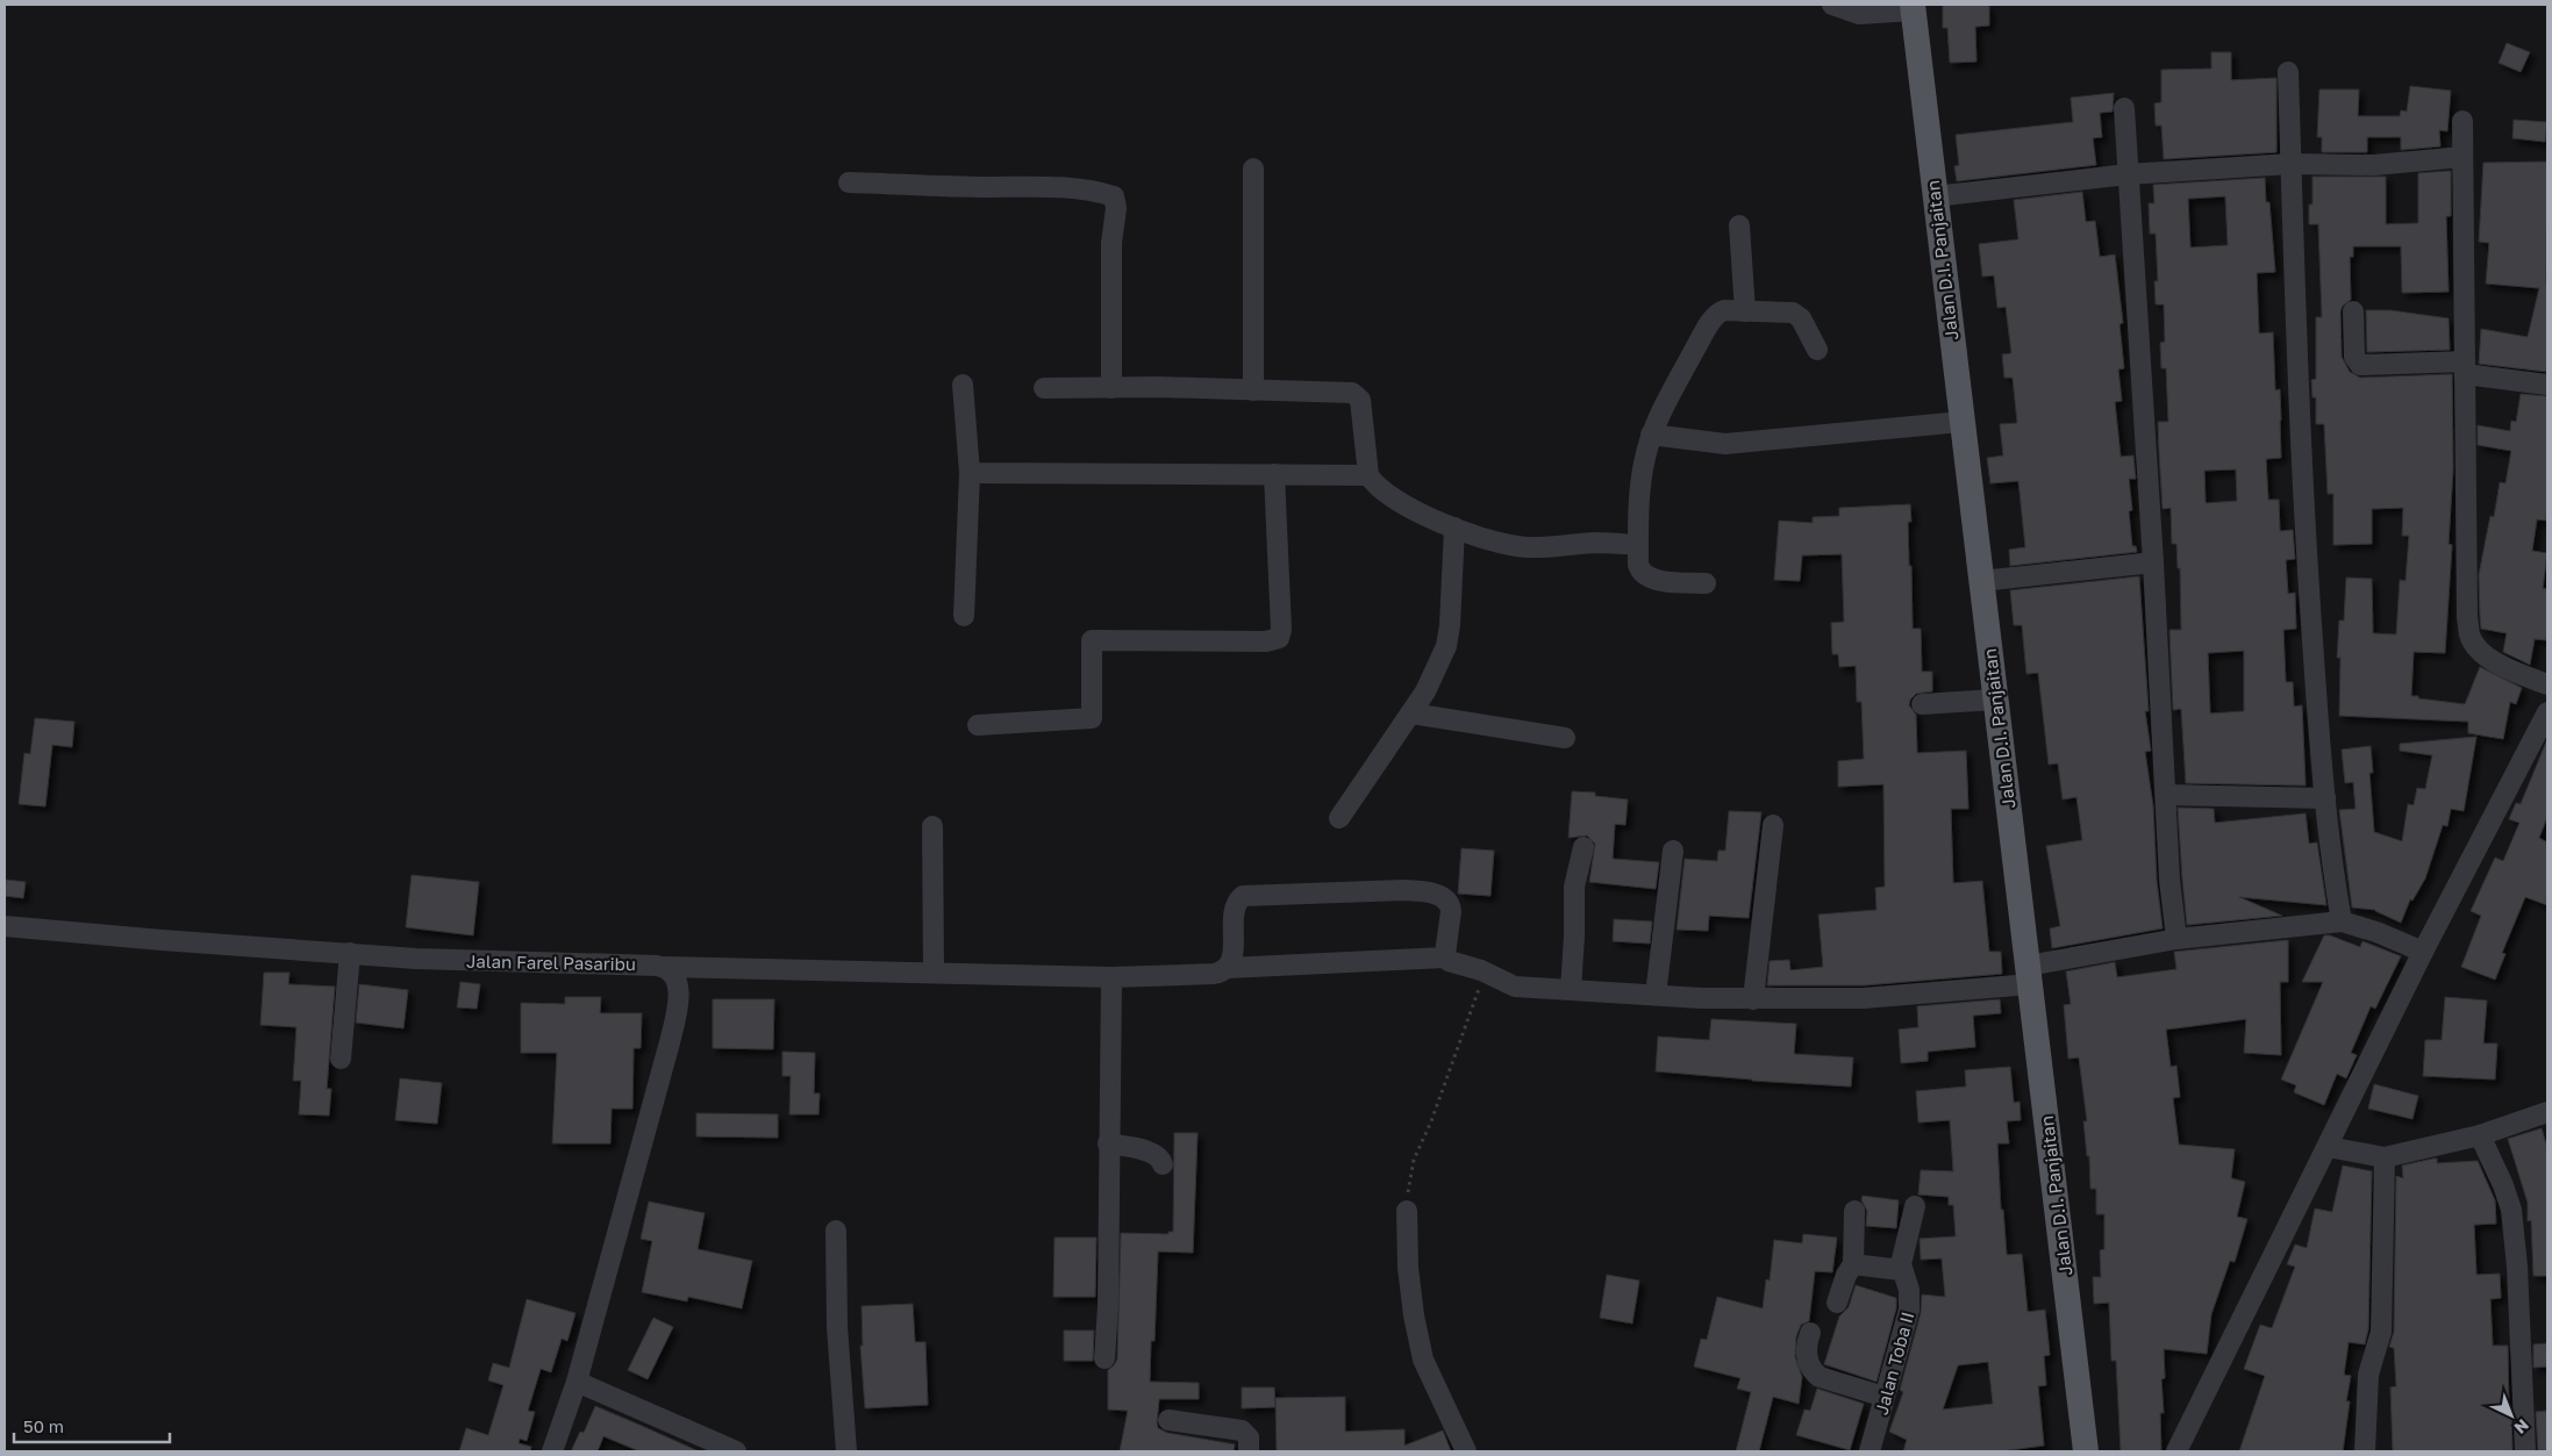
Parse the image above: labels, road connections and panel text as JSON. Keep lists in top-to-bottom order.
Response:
{
  "streets": {
    "main road": ["Jalan D.I. Panjaitan"],
    "street": ["Jalan Farel Pasaribu", "Jalan Toba II"]
  },
  "scale_bar": "50 m",
  "north": "bottom right"
}
